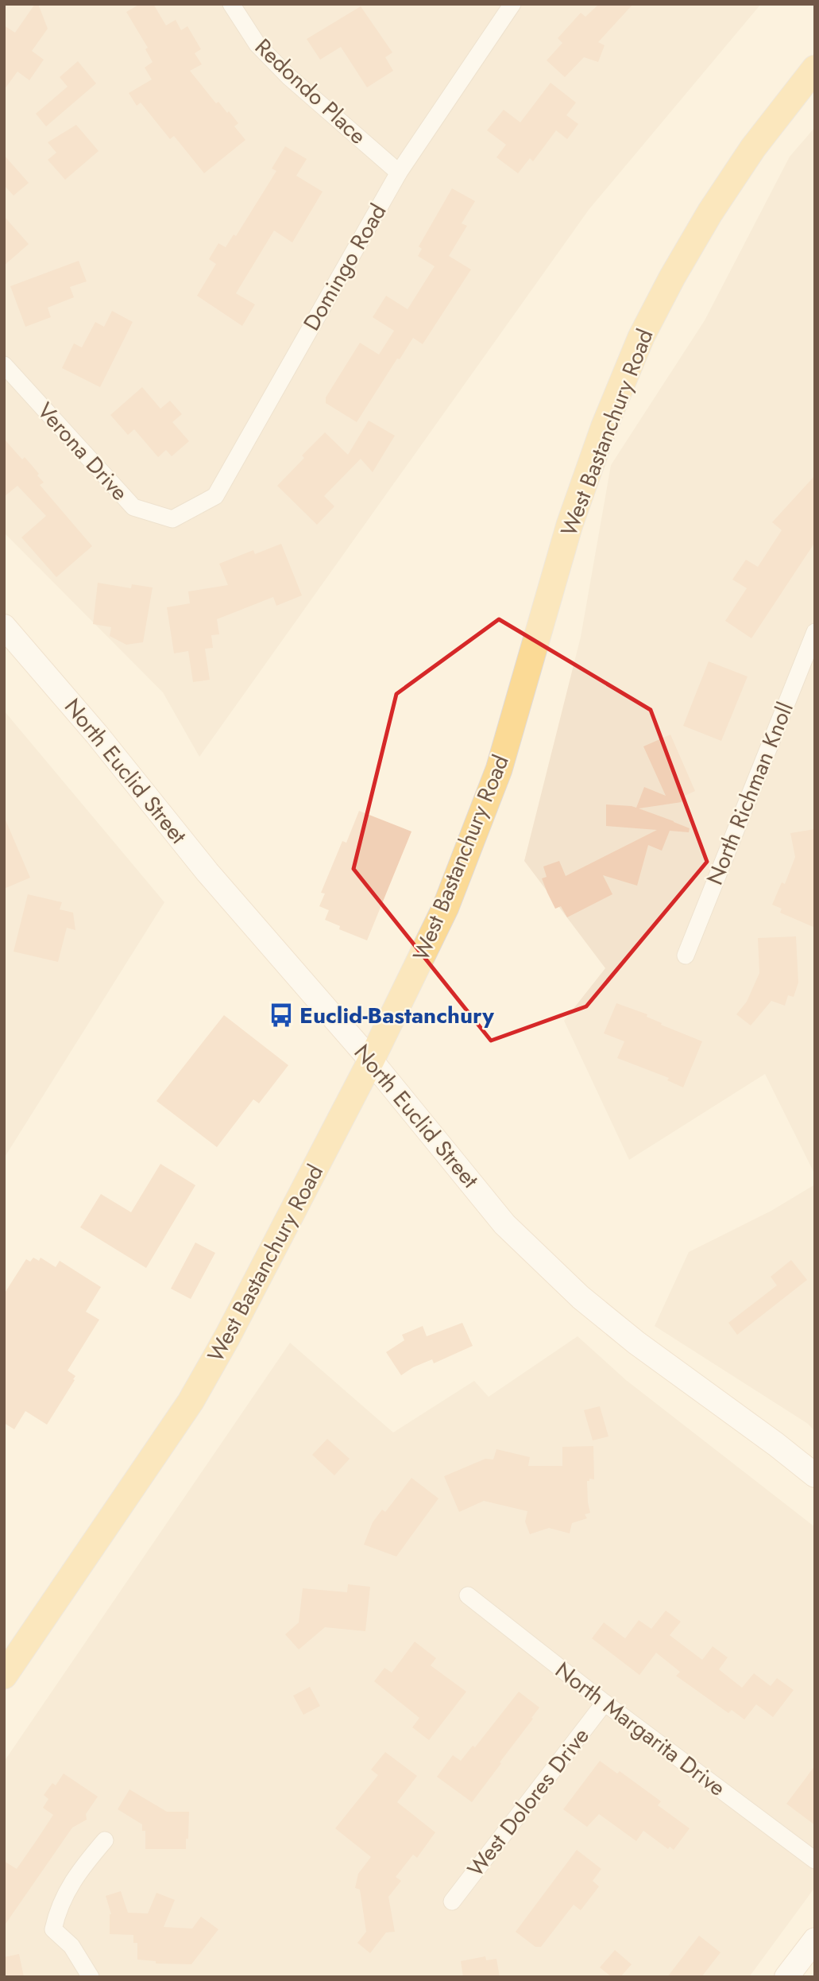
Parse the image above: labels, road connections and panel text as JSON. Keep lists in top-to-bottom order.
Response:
{
  "streets": {
    "main road": ["West Bastanchury Road", "North Euclid Street"],
    "street": [
      "Redondo Place",
      "Domingo Road",
      "Verona Drive",
      "North Richman Knoll",
      "North Margarita Drive",
      "West Dolores Drive"
    ]
  },
  "crossings": [
    ["Redondo Place", "Domingo Road"],
    ["Domingo Road", "Verona Drive"],
    ["West Bastanchury Road", "North Euclid Street"],
    ["North Margarita Drive", "West Dolores Drive"]
  ],
  "places": {
    "bus stop": ["Euclid-Bastanchury"]
  }
}
